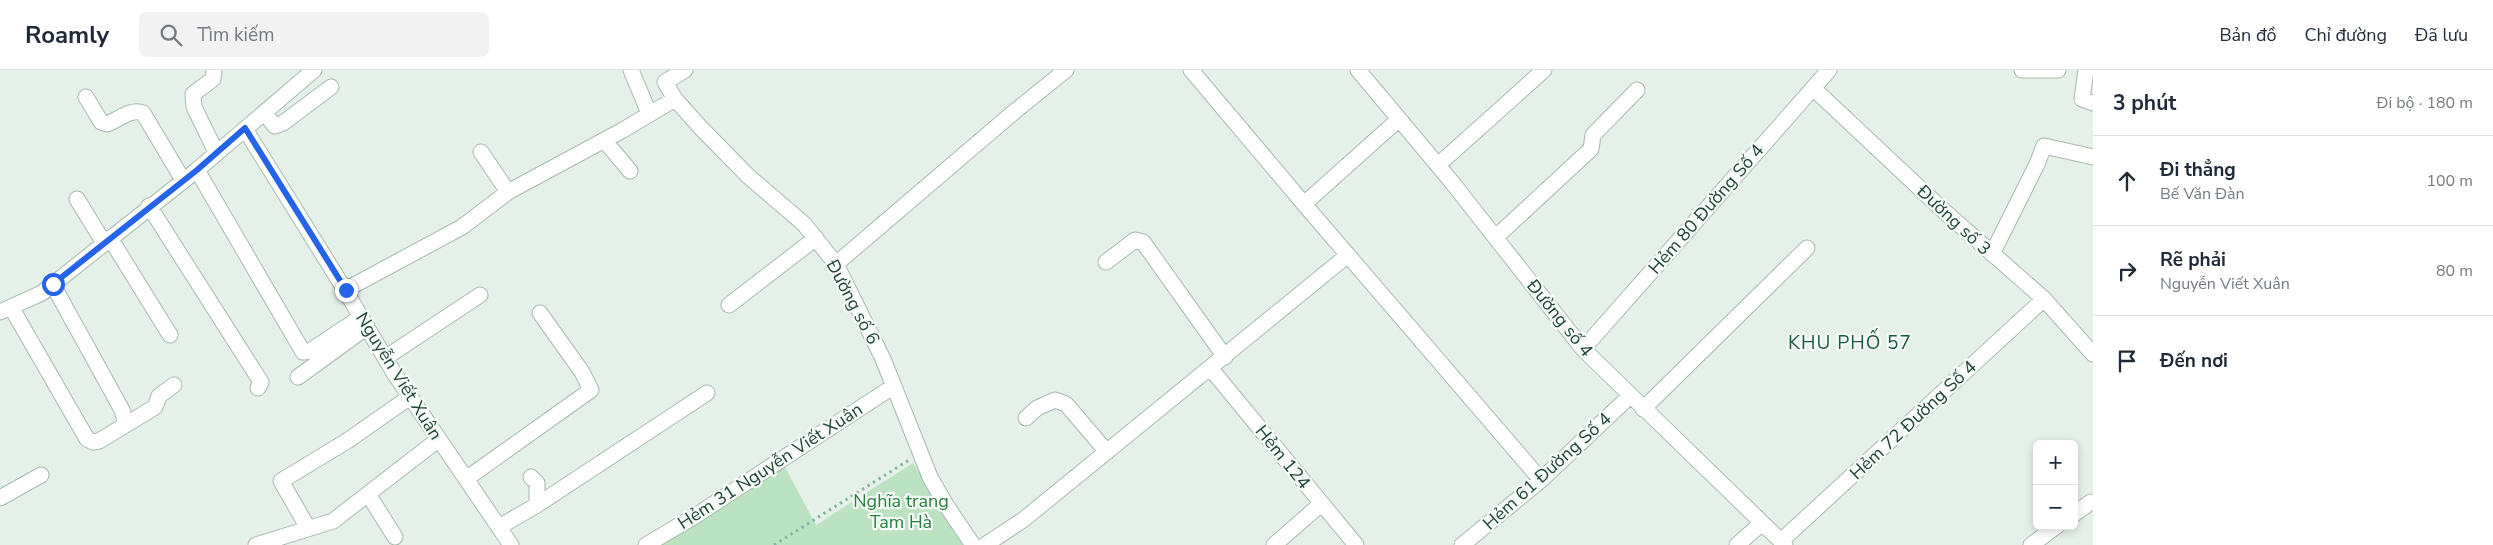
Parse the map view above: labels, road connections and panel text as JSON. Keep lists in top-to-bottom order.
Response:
{
  "streets": {
    "street": [
      "Hẻm 80 Đường Số 4",
      "Đường số 3",
      "Đường số 6",
      "Đường số 4",
      "Nguyễn Viết Xuân",
      "Hẻm 72 Đường Số 4",
      "Hẻm 124",
      "Hẻm 31 Nguyễn Viết Xuân",
      "Hẻm 61 Đường Số 4"
    ]
  },
  "crossings": [
    ["Hẻm 80 Đường Số 4", "Đường số 3"],
    ["Hẻm 80 Đường Số 4", "Đường số 4"],
    ["Đường số 3", "Hẻm 72 Đường Số 4"],
    ["Đường số 6", "Hẻm 31 Nguyễn Viết Xuân"],
    ["Đường số 4", "Hẻm 72 Đường Số 4"],
    ["Đường số 4", "Hẻm 61 Đường Số 4"]
  ],
  "districts": ["KHU PHỐ 57"],
  "parks": ["Nghĩa trang Tam Hà"],
  "page": {
    "header": "Roamly",
    "search": "Tìm kiếm",
    "nav": ["Bản đồ", "Chỉ đường", "Đã lưu"],
    "heading": ["3 phút", "Đi bộ · 180 m"],
    "list": [
      ["Đi thẳng", "Bế Văn Đàn", "100 m"],
      ["Rẽ phải", "Nguyễn Viết Xuân", "80 m"],
      "Đến nơi"
    ],
    "map_buttons": ["+", "−"]
  }
}
